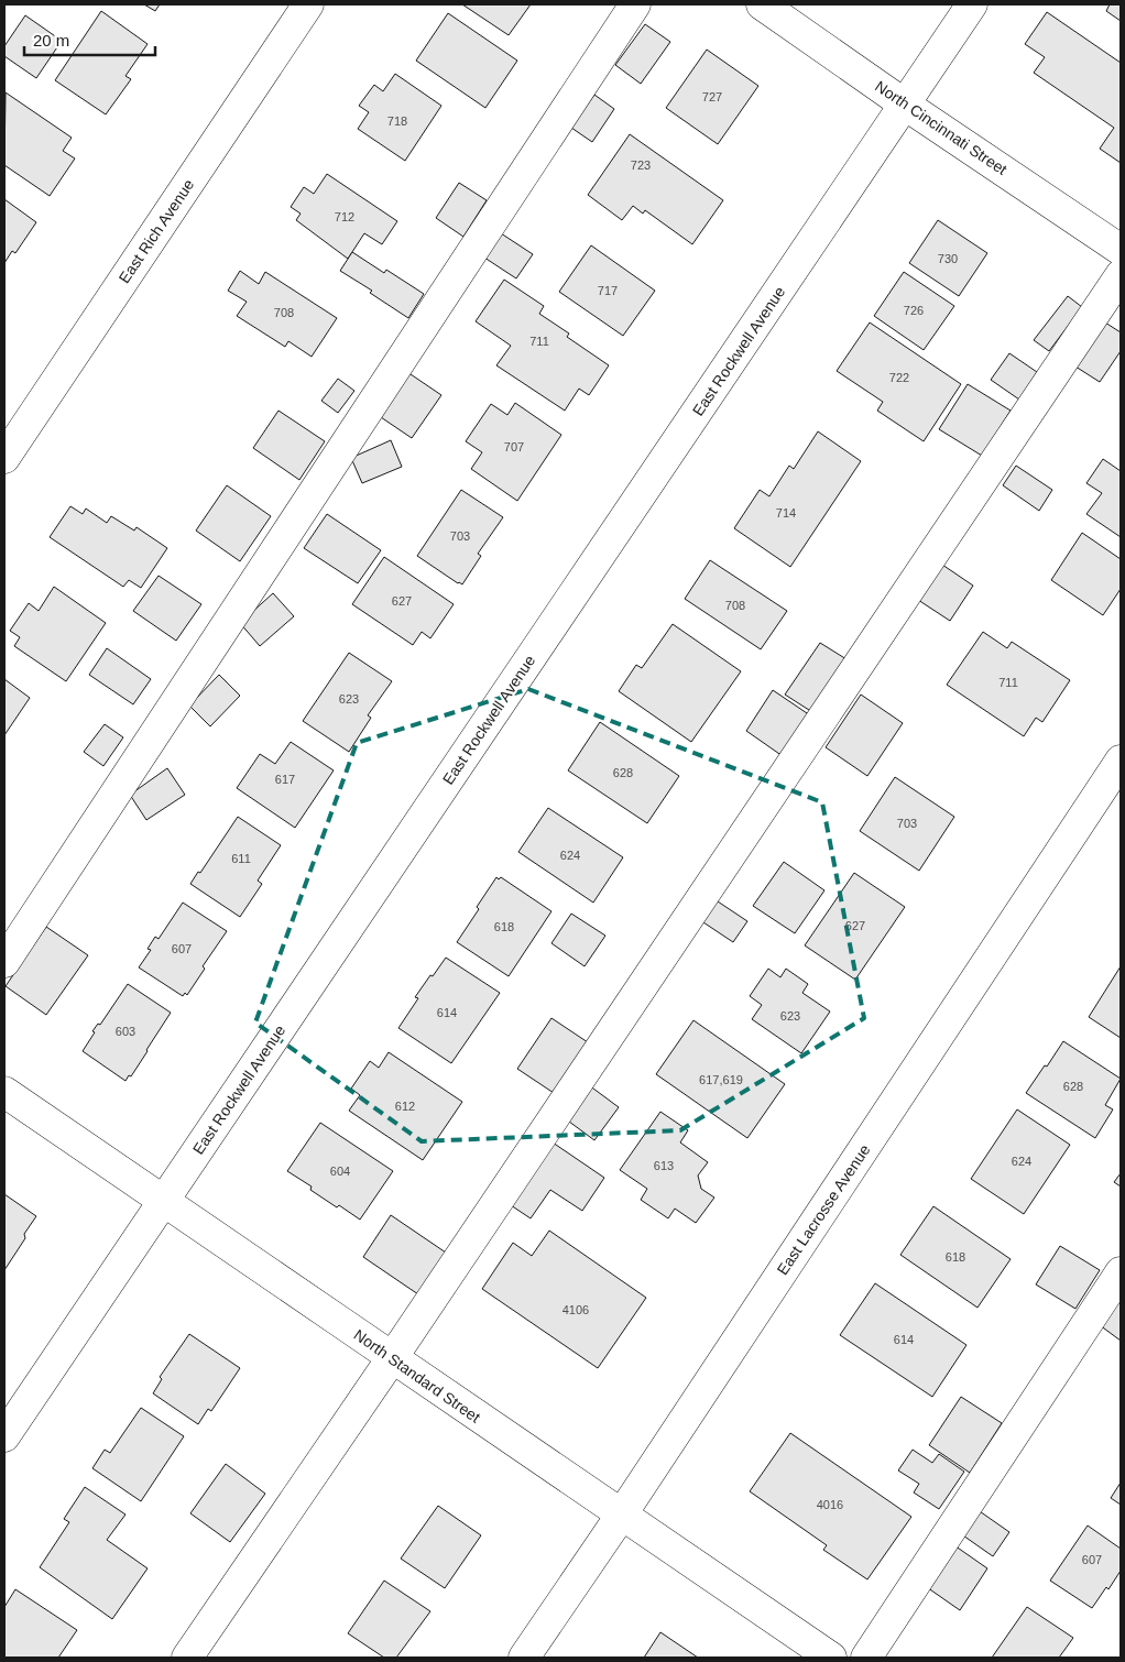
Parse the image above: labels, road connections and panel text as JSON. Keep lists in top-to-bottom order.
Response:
{
  "streets": {
    "street": [
      "North Cincinnati Street",
      "East Rich Avenue",
      "East Rockwell Avenue",
      "East Lacrosse Avenue",
      "North Standard Street"
    ]
  },
  "crossings": [
    ["North Cincinnati Street", "East Rockwell Avenue"],
    ["East Rockwell Avenue", "North Standard Street"],
    ["East Lacrosse Avenue", "North Standard Street"]
  ],
  "house_numbers": [
    "727",
    "718",
    "723",
    "712",
    "730",
    "717",
    "726",
    "708",
    "711",
    "722",
    "707",
    "714",
    "703",
    "627",
    "708",
    "711",
    "623",
    "628",
    "617",
    "703",
    "624",
    "611",
    "627",
    "618",
    "607",
    "614",
    "623",
    "603",
    "617,619",
    "628",
    "612",
    "624",
    "613",
    "604",
    "618",
    "4106",
    "614",
    "4016",
    "607"
  ],
  "scale_bar": "20 m"
}
